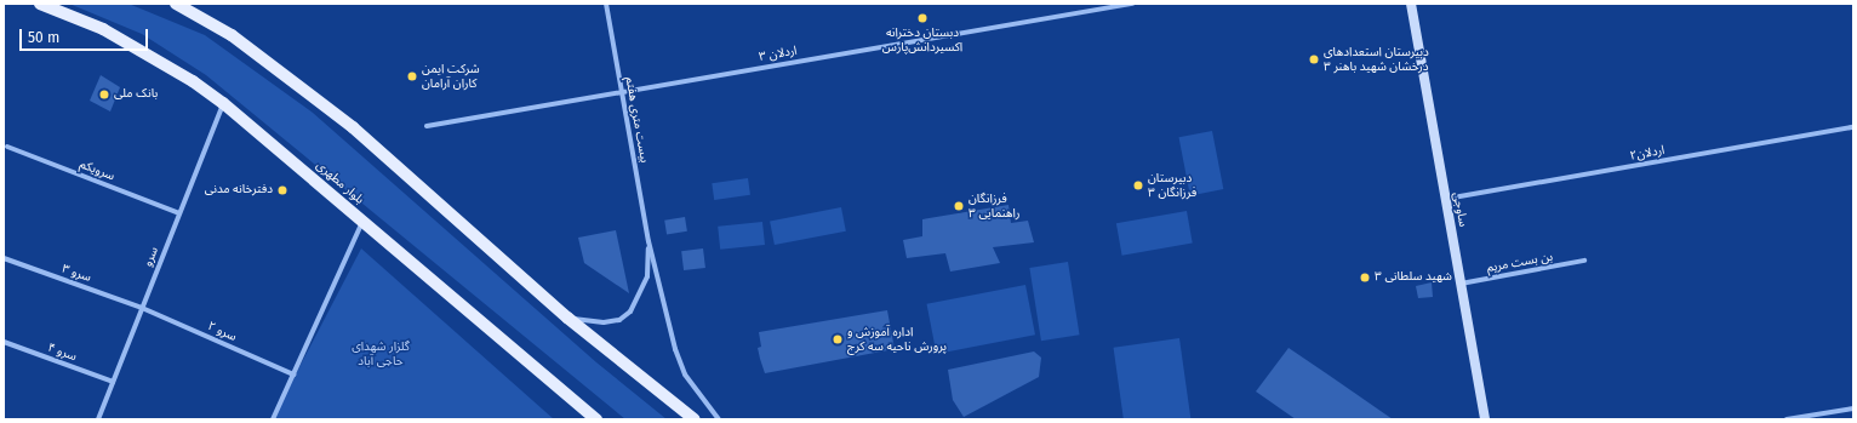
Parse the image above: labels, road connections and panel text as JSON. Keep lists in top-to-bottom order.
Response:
{
  "streets": {
    "main road": ["بلوار مطهری"],
    "street": [
      "اردلان ۳",
      "بیست متری هفتم",
      "اردلان۲",
      "سرویکم",
      "ساوجی",
      "سرو",
      "بن بست مریم",
      "سرو ۳",
      "سرو ۲",
      "سرو ۴"
    ]
  },
  "crossings": [
    ["اردلان ۳", "بیست متری هفتم"],
    ["اردلان۲", "ساوجی"],
    ["سرویکم", "سرو"],
    ["بلوار مطهری", "سرو"],
    ["ساوجی", "بن بست مریم"],
    ["سرو", "سرو ۳"],
    ["سرو", "سرو ۲"],
    ["سرو", "سرو ۴"],
    ["سرو ۳", "سرو ۲"]
  ],
  "parks": ["گلزار شهدای حاجی آباد"],
  "places": [
    "دبستان دخترانه اکسیردانش‌پارس",
    "دبیرستان استعدادهای درخشان شهید باهنر ۳",
    "شرکت ایمن کاران آرامان",
    "بانک ملی",
    "دبیرستان فرزانگان ۳",
    "دفترخانه مدنی",
    "فرزانگان ۳ راهنمایی",
    "شهید سلطانی ۳",
    "اداره آموزش و پرورش ناحیه سه کرج"
  ],
  "scale_bar": "50 m"
}
